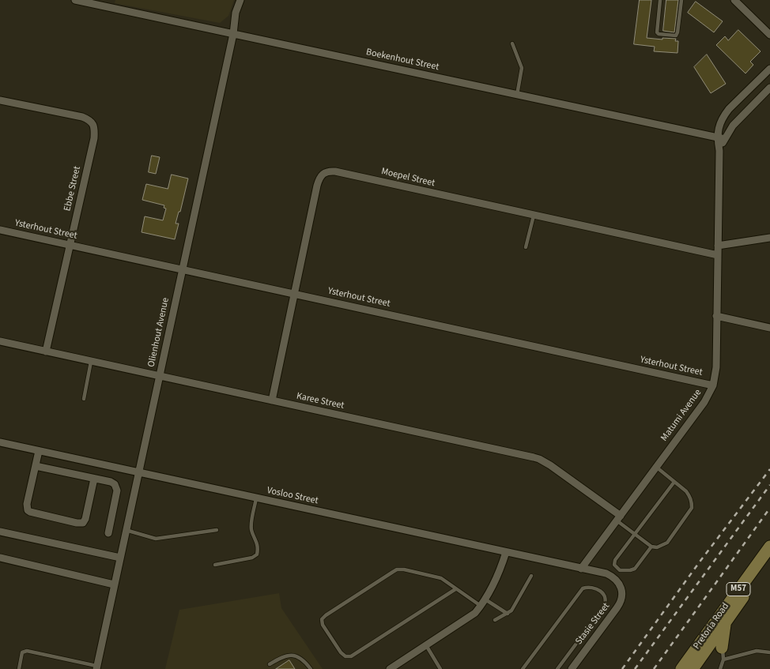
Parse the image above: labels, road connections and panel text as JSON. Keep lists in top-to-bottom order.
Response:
{
  "streets": {
    "main road": ["M57", "Pretoria Road"],
    "street": [
      "Boekenhout Street",
      "Moepel Street",
      "Ebbe Street",
      "Ysterhout Street",
      "Olienhout Avenue",
      "Karee Street",
      "Matumi Avenue",
      "Vosloo Street",
      "Stasie Street"
    ]
  },
  "crossings": [
    ["Boekenhout Street", "Olienhout Avenue"],
    ["Boekenhout Street", "Matumi Avenue"],
    ["Moepel Street", "Ysterhout Street"],
    ["Moepel Street", "Karee Street"],
    ["Moepel Street", "Matumi Avenue"],
    ["Ebbe Street", "Ysterhout Street"],
    ["Ebbe Street", "Karee Street"],
    ["Ysterhout Street", "Olienhout Avenue"],
    ["Ysterhout Street", "Matumi Avenue"],
    ["Olienhout Avenue", "Karee Street"],
    ["Olienhout Avenue", "Vosloo Street"],
    ["Karee Street", "Matumi Avenue"],
    ["Matumi Avenue", "Vosloo Street"],
    ["Matumi Avenue", "Stasie Street"],
    ["Vosloo Street", "Stasie Street"]
  ]
}
